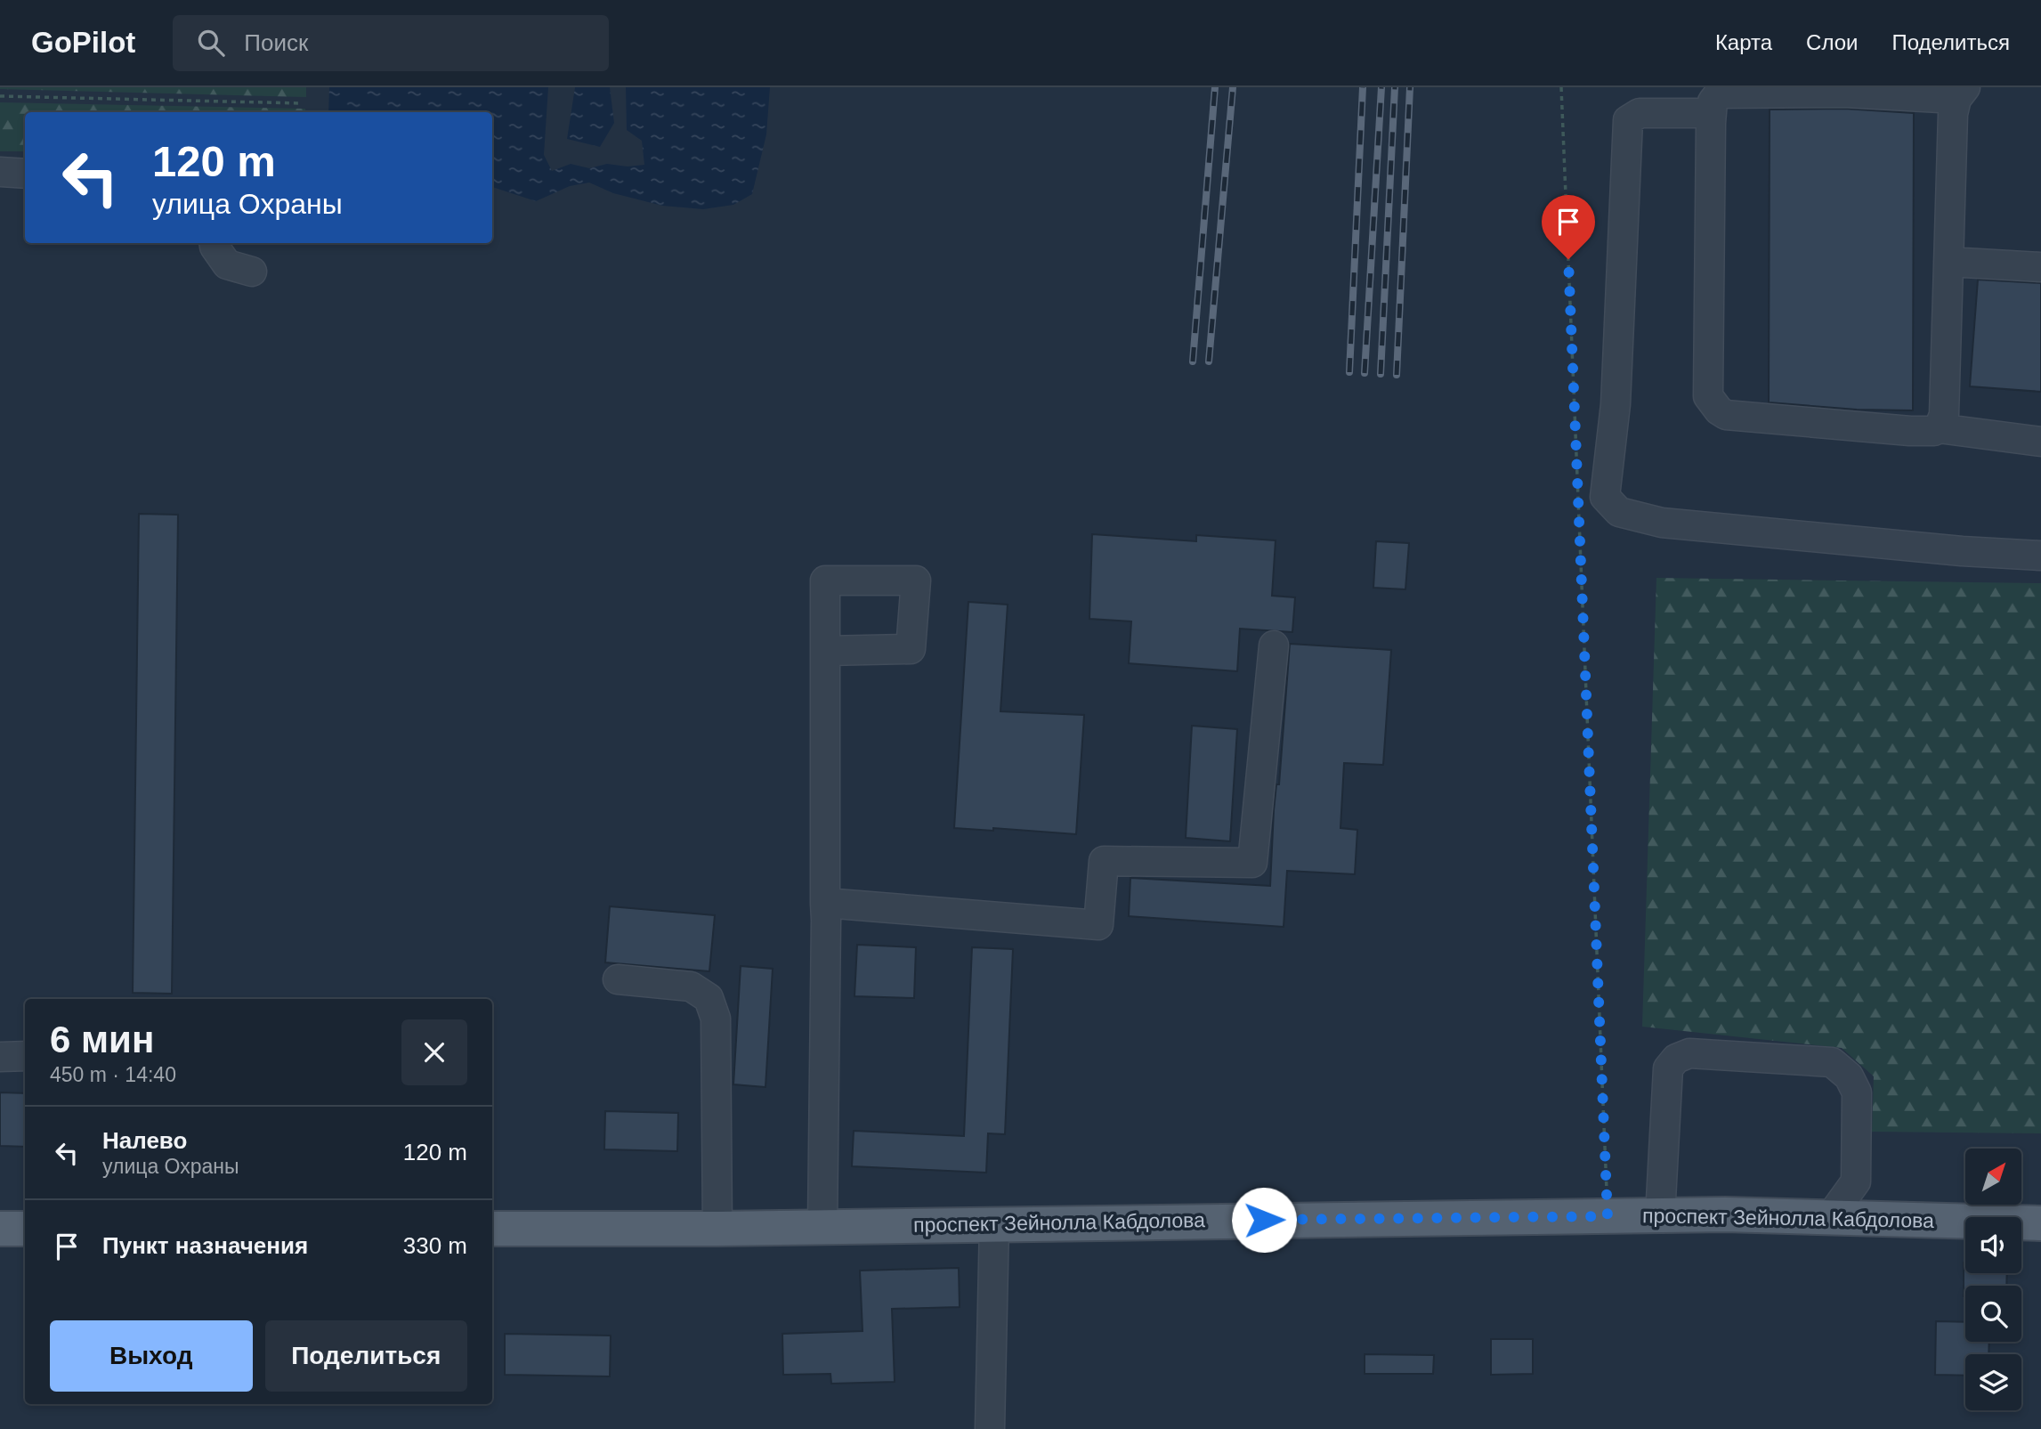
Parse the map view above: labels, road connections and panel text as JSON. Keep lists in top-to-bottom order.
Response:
{
  "streets": {
    "main road": ["проспект Зейнолла Кабдолова"]
  },
  "north": "top right",
  "page": {
    "header": "GoPilot",
    "search": "Поиск",
    "nav": ["Карта", "Слои", "Поделиться"],
    "turn": ["120 m", "улица Охраны"],
    "heading": ["6 мин", "450 m · 14:40"],
    "list": [
      {
        "name": "Налево",
        "note": "улица Охраны",
        "value": "120 m"
      },
      {
        "name": "Пункт назначения",
        "value": "330 m"
      }
    ],
    "buttons": ["Выход", "Поделиться"]
  }
}
